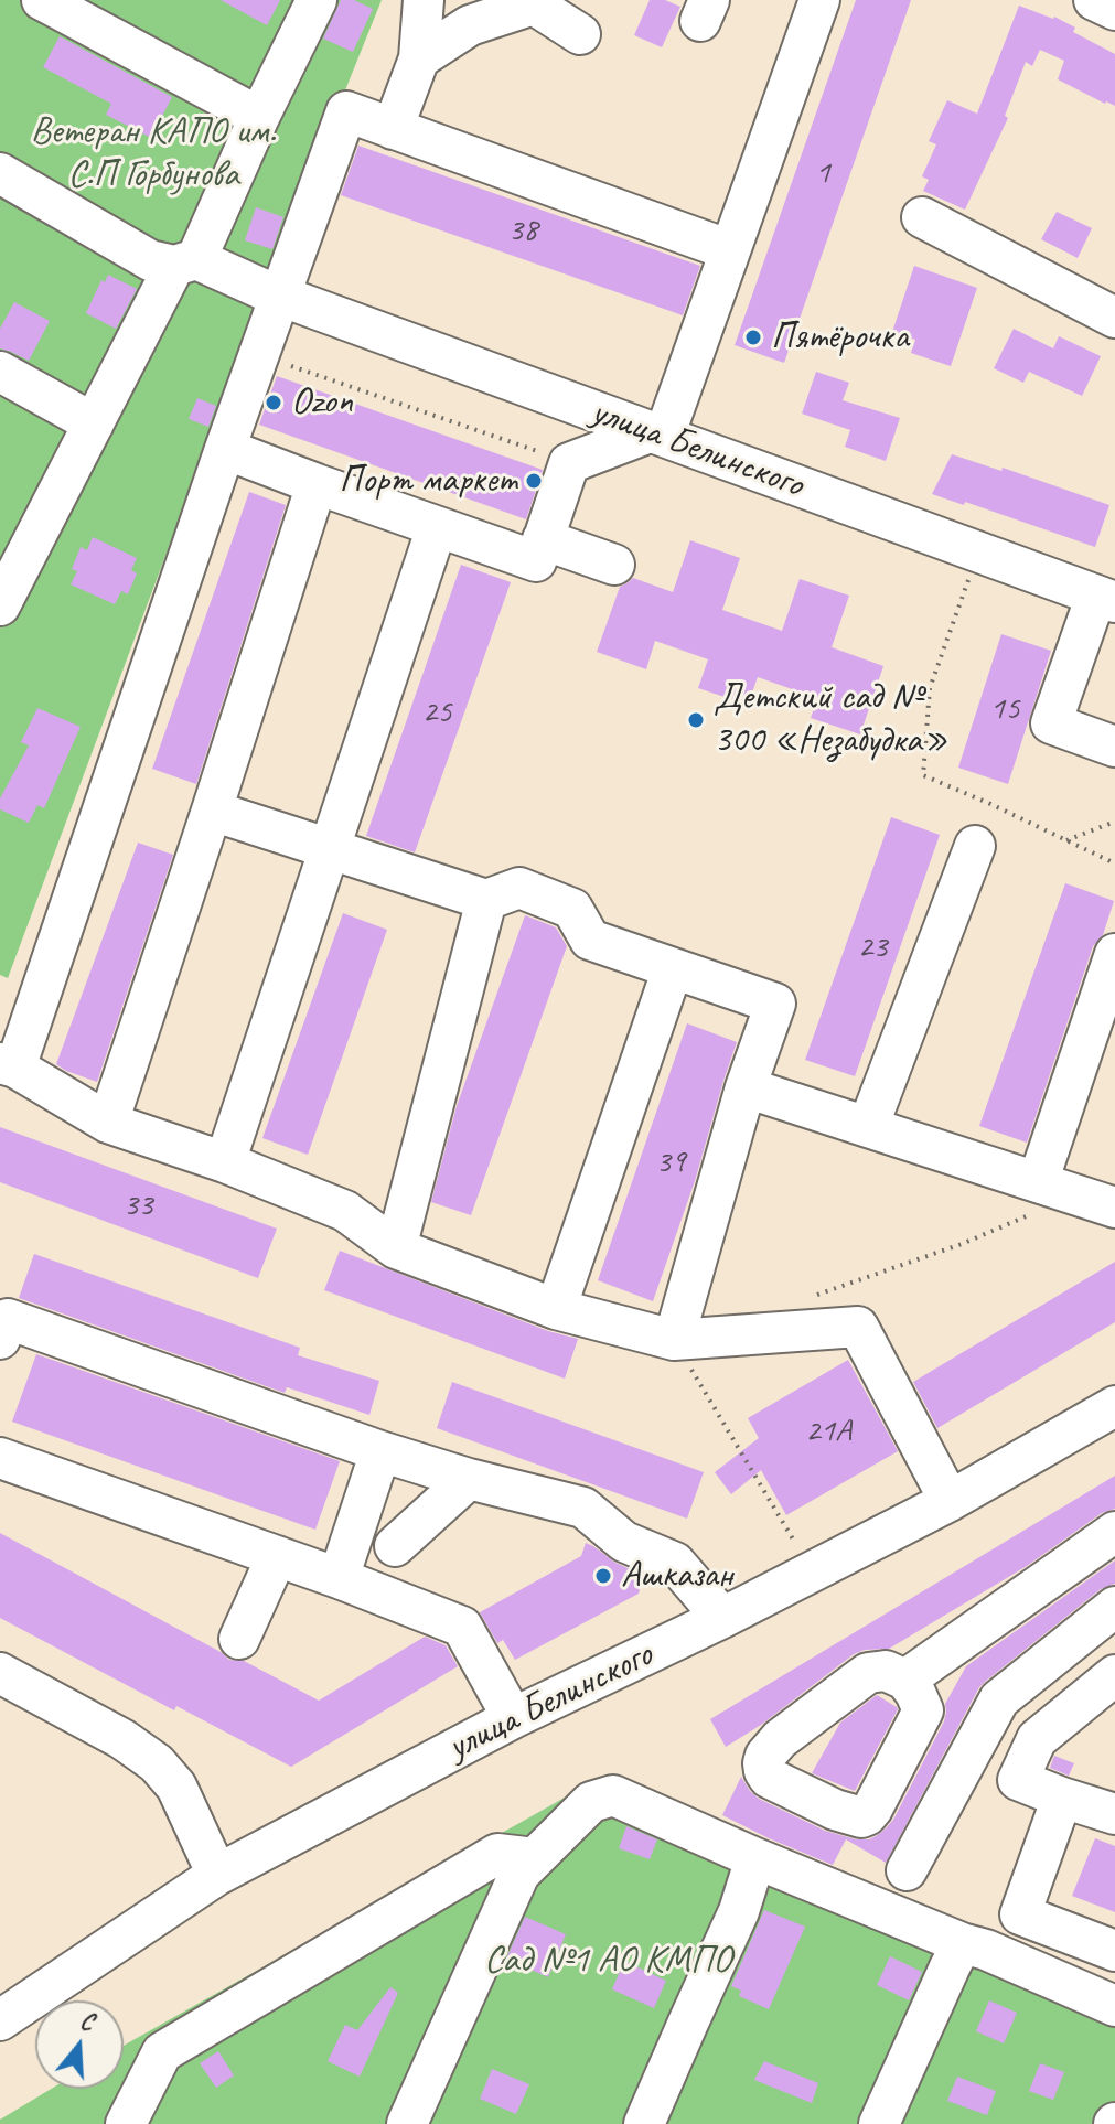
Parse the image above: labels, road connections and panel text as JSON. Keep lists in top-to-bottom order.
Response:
{
  "streets": {
    "street": ["улица Белинского"]
  },
  "parks": ["Ветеран КАПО им. С.П Горбунова", "Сад №1 АО КМПО"],
  "places": [
    "Пятёрочка",
    "Ozon",
    "Порт маркет",
    "Детский сад № 300 «Незабудка»",
    "Ашказан"
  ],
  "house_numbers": [
    "1",
    "38",
    "15",
    "25",
    "23",
    "39",
    "33",
    "21А"
  ],
  "north": "top"
}
